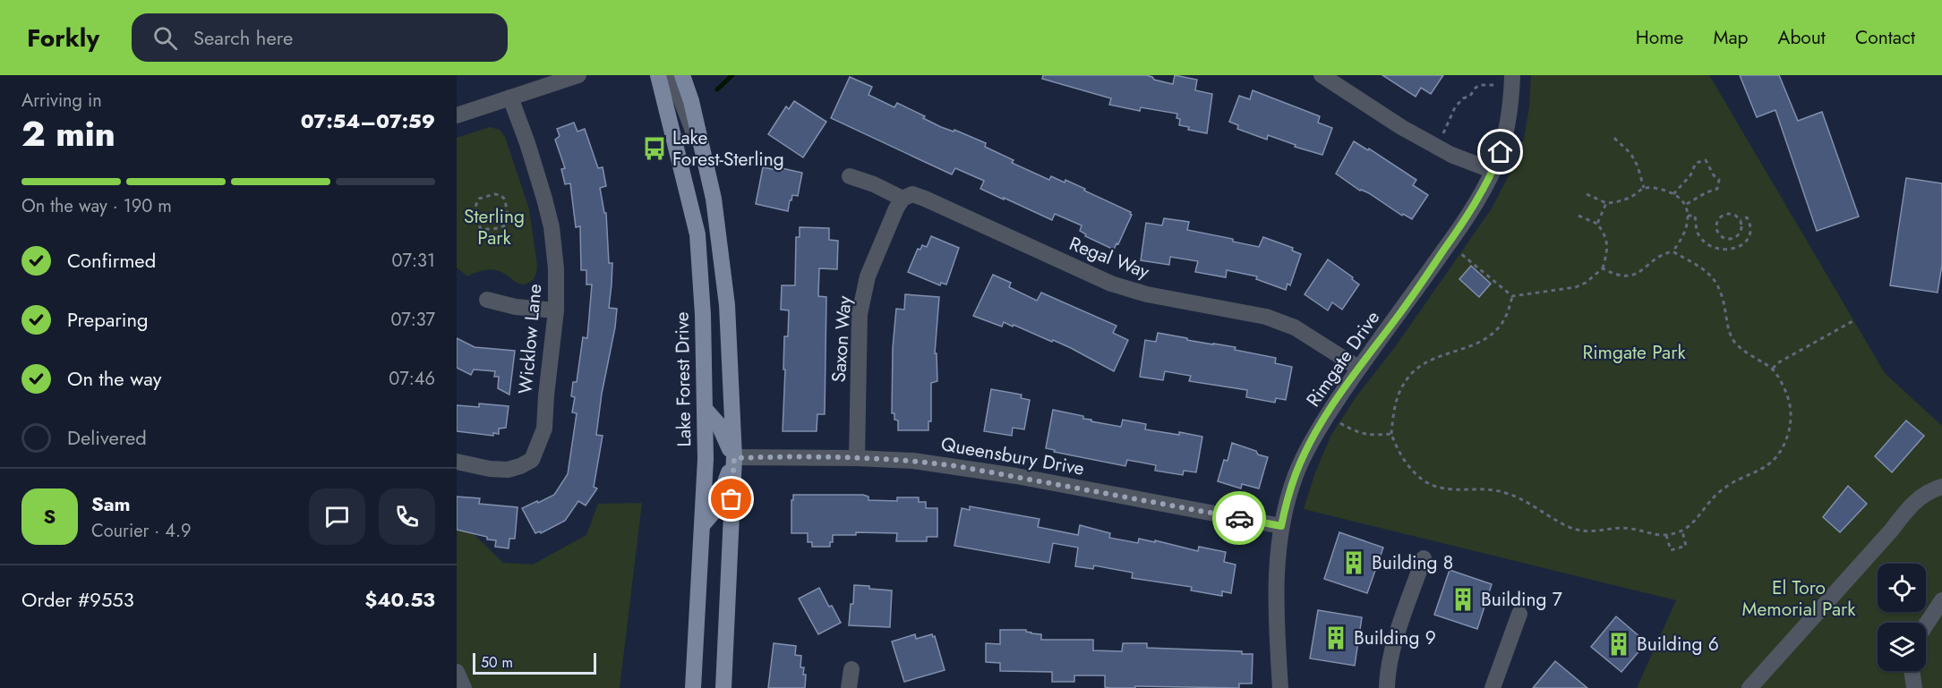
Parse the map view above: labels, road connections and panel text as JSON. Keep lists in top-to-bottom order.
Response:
{
  "streets": {
    "main road": ["Lake Forest Drive"],
    "street": [
      "Regal Way",
      "Wicklow Lane",
      "Saxon Way",
      "Rimgate Drive",
      "Queensbury Drive"
    ]
  },
  "crossings": [
    ["Regal Way", "Saxon Way"],
    ["Regal Way", "Rimgate Drive"],
    ["Saxon Way", "Queensbury Drive"],
    ["Rimgate Drive", "Queensbury Drive"]
  ],
  "parks": ["Sterling Park", "Rimgate Park", "El Toro Memorial Park"],
  "places": {
    "bus stop": ["Lake Forest-Sterling"],
    "building": [
      "Building 8",
      "Building 7",
      "Building 9",
      "Building 6"
    ]
  },
  "scale_bar": "50 m",
  "page": {
    "header": "Forkly",
    "search": "Search here",
    "nav": [
      "Home",
      "Map",
      "About",
      "Contact"
    ],
    "heading": ["2 min", "Arriving in", "07:54–07:59"],
    "panel": [
      "Sam",
      "Courier · 4.9",
      "Order #9553",
      "$40.53"
    ],
    "bar": "On the way · 190 m",
    "list": [
      ["Confirmed", "07:31"],
      ["Preparing", "07:37"],
      ["On the way", "07:46"],
      "Delivered"
    ],
    "round": "S",
    "scale": "50 m"
  }
}
